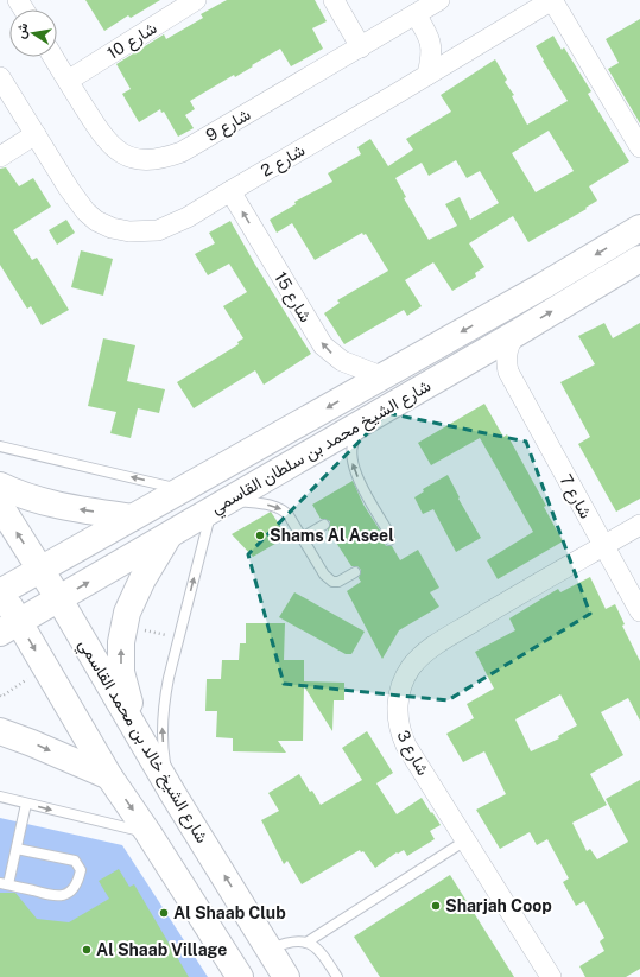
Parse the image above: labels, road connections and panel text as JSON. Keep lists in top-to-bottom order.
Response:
{
  "streets": {
    "main road": ["شارع الشيخ محمد بن سلطان القاسمي", "شارع الشيخ خالد بن محمد القاسمي"],
    "street": [
      "شارع 10",
      "شارع 9",
      "شارع 2",
      "شارع 15",
      "شارع 7",
      "شارع 3"
    ]
  },
  "crossings": [
    ["شارع 10", "شارع 9"],
    ["شارع 2", "شارع 15"],
    ["شارع 15", "شارع الشيخ محمد بن سلطان القاسمي"],
    ["شارع الشيخ محمد بن سلطان القاسمي", "شارع 7"],
    ["شارع الشيخ محمد بن سلطان القاسمي", "شارع الشيخ خالد بن محمد القاسمي"],
    ["شارع 7", "شارع 3"]
  ],
  "one_way": ["شارع 15"],
  "places": [
    "Shams Al Aseel",
    "Sharjah Coop",
    "Al Shaab Club",
    "Al Shaab Village"
  ],
  "north": "left"
}
